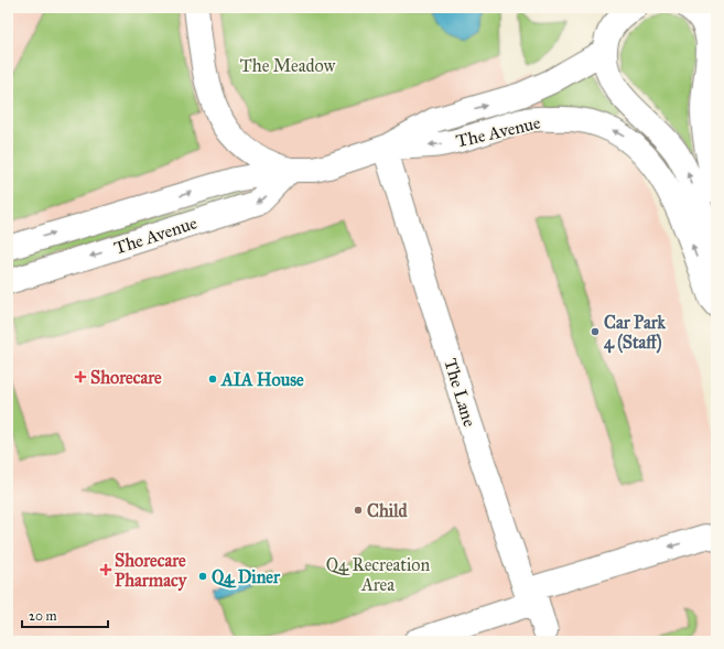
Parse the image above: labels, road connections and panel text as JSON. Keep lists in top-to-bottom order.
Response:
{
  "streets": {
    "street": ["The Avenue", "The Lane"]
  },
  "crossings": [
    ["The Avenue", "The Lane"]
  ],
  "parks": ["The Meadow", "Q4 Recreation Area"],
  "places": {
    "other": [
      "Car Park 4 (Staff)",
      "AIA House",
      "Child",
      "Q4 Diner"
    ],
    "health": ["Shorecare", "Shorecare Pharmacy"]
  },
  "scale_bar": "20 m"
}
